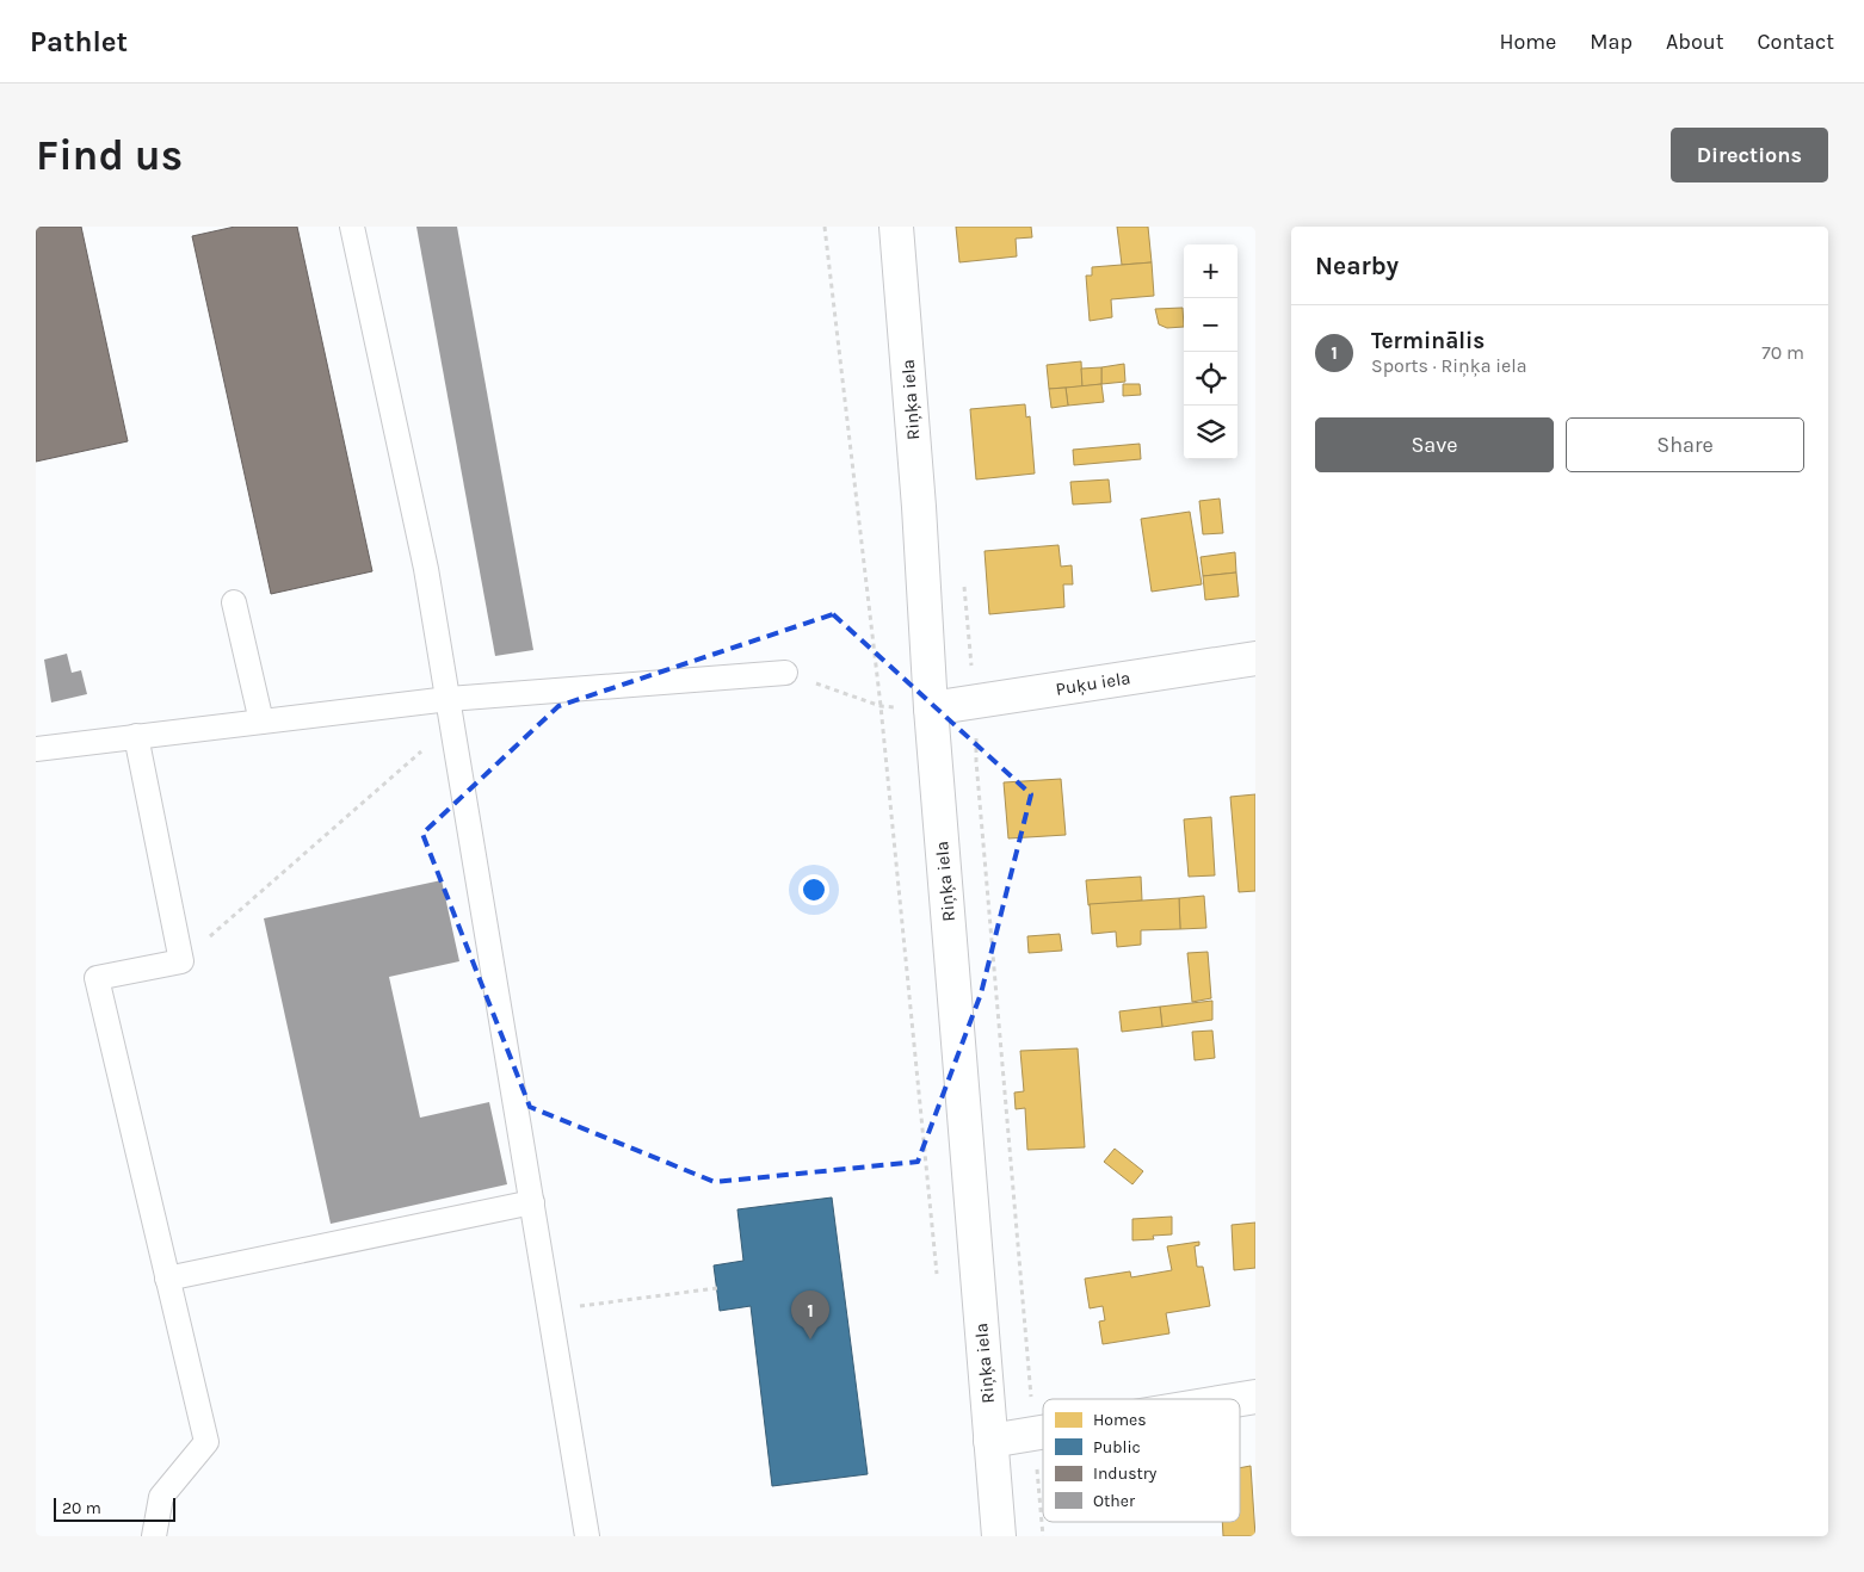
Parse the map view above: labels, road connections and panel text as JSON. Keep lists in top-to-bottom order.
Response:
{
  "streets": {
    "street": ["Riņķa iela", "Puķu iela"]
  },
  "crossings": [
    ["Riņķa iela", "Puķu iela"]
  ],
  "legend": [
    "Homes",
    "Public",
    "Industry",
    "Other"
  ],
  "scale_bar": "20 m",
  "page": {
    "header": "Pathlet",
    "nav": [
      "Home",
      "Map",
      "About",
      "Contact"
    ],
    "buttons": [
      "Directions",
      ["Save", "Share"]
    ],
    "title": "Find us",
    "heading": "Nearby",
    "map_buttons": ["+", "−"],
    "list": [
      {
        "mark": "1",
        "name": "Terminālis",
        "note": "Sports · Riņķa iela",
        "value": "70 m"
      }
    ],
    "pins": "1",
    "scale": "20 m"
  }
}
